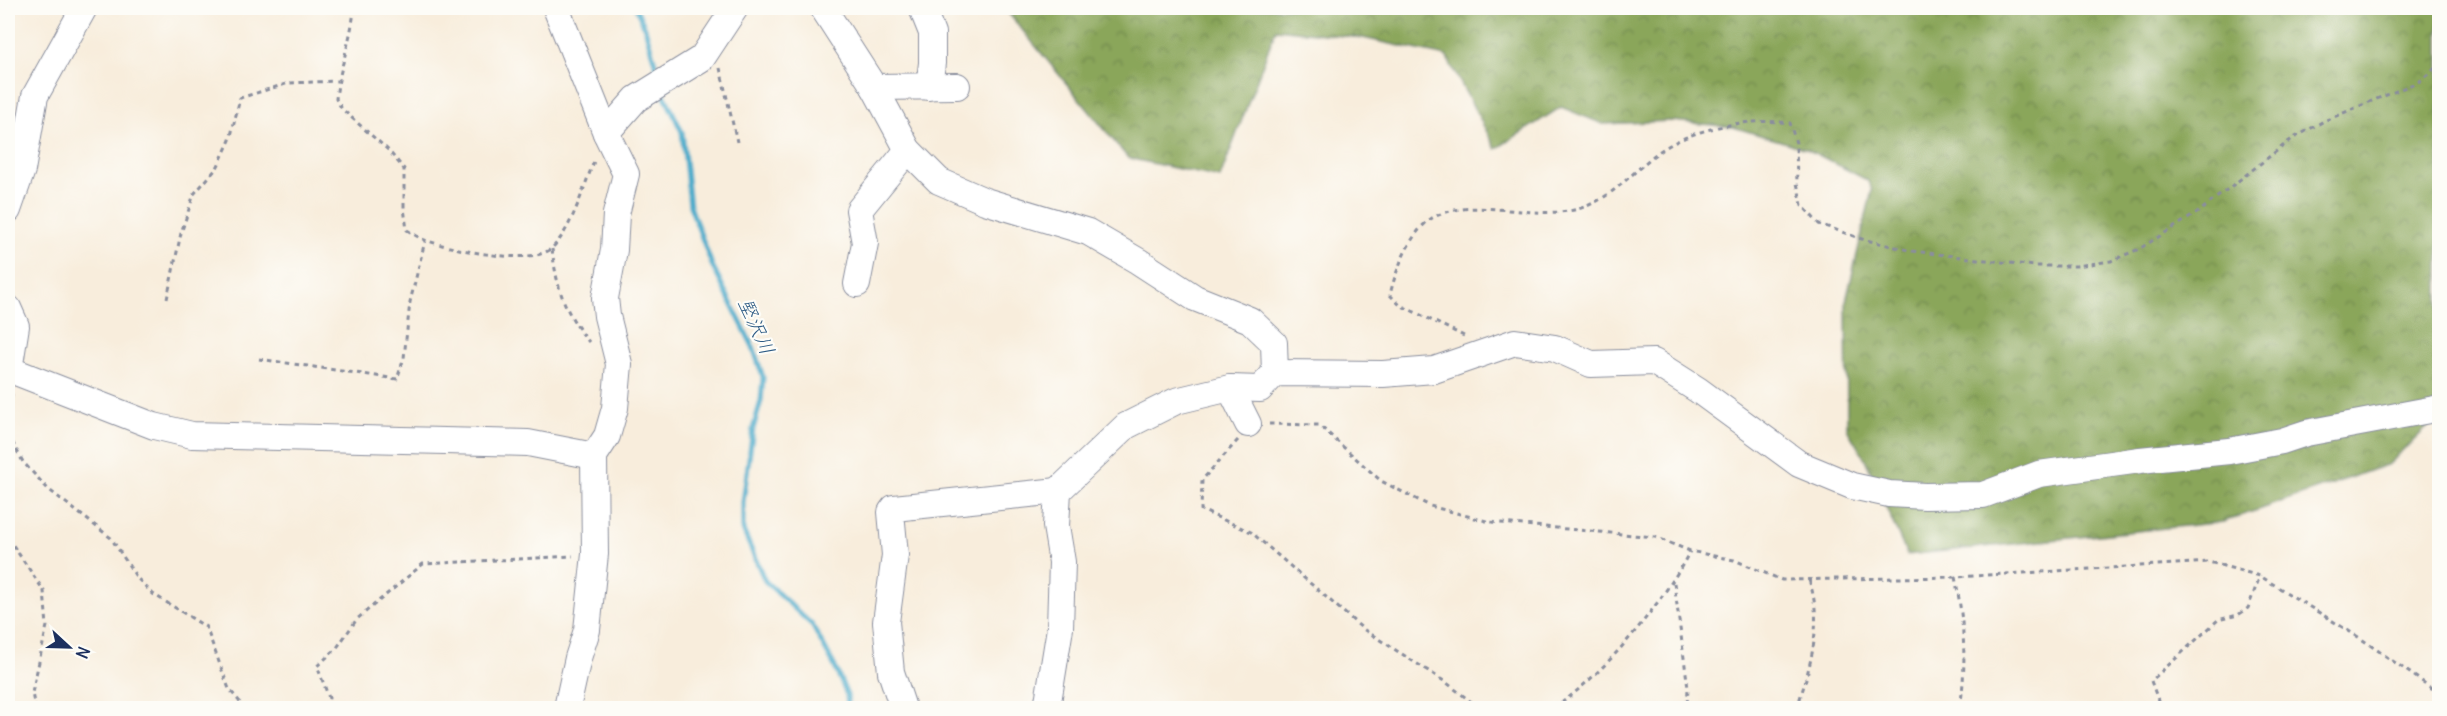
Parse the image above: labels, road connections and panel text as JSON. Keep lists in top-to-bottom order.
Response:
{
  "water": ["堅沢川"],
  "north": "right"
}
